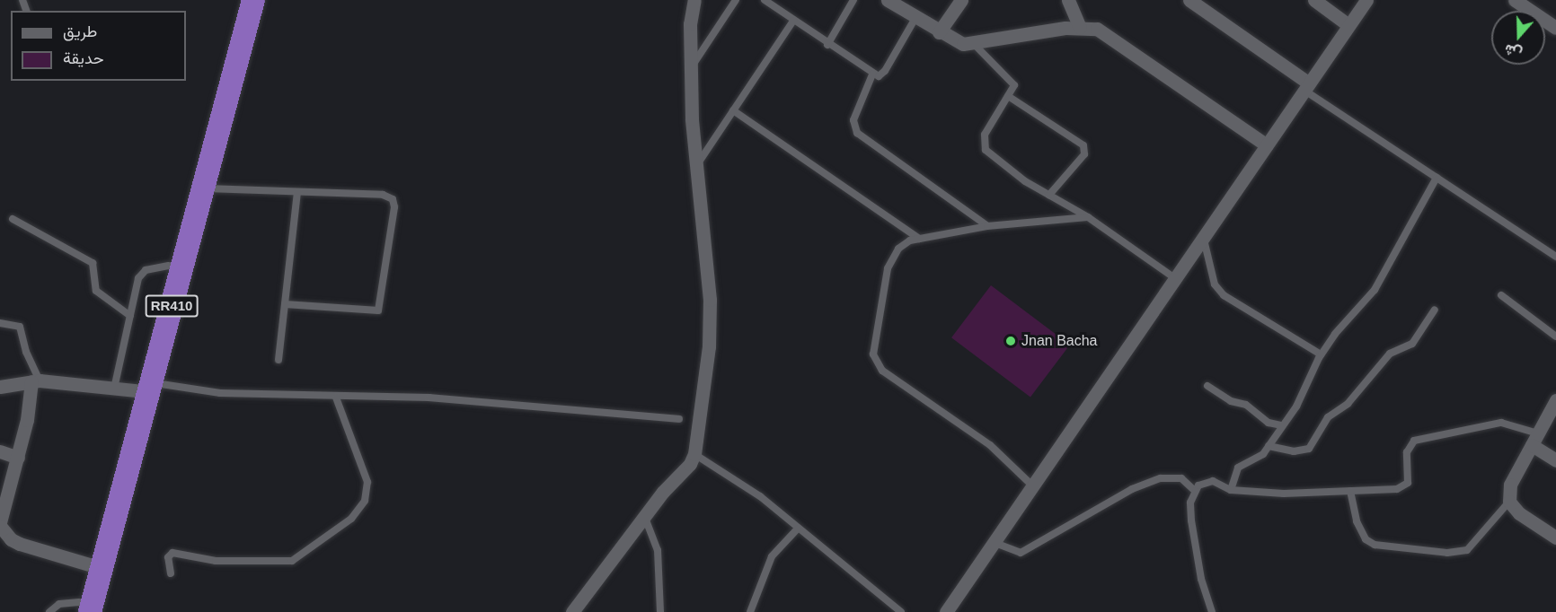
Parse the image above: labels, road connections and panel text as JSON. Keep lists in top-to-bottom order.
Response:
{
  "streets": {
    "highway": ["RR410"]
  },
  "places": ["Jnan Bacha"],
  "legend": ["طريق", "حديقة"],
  "north": "bottom"
}
